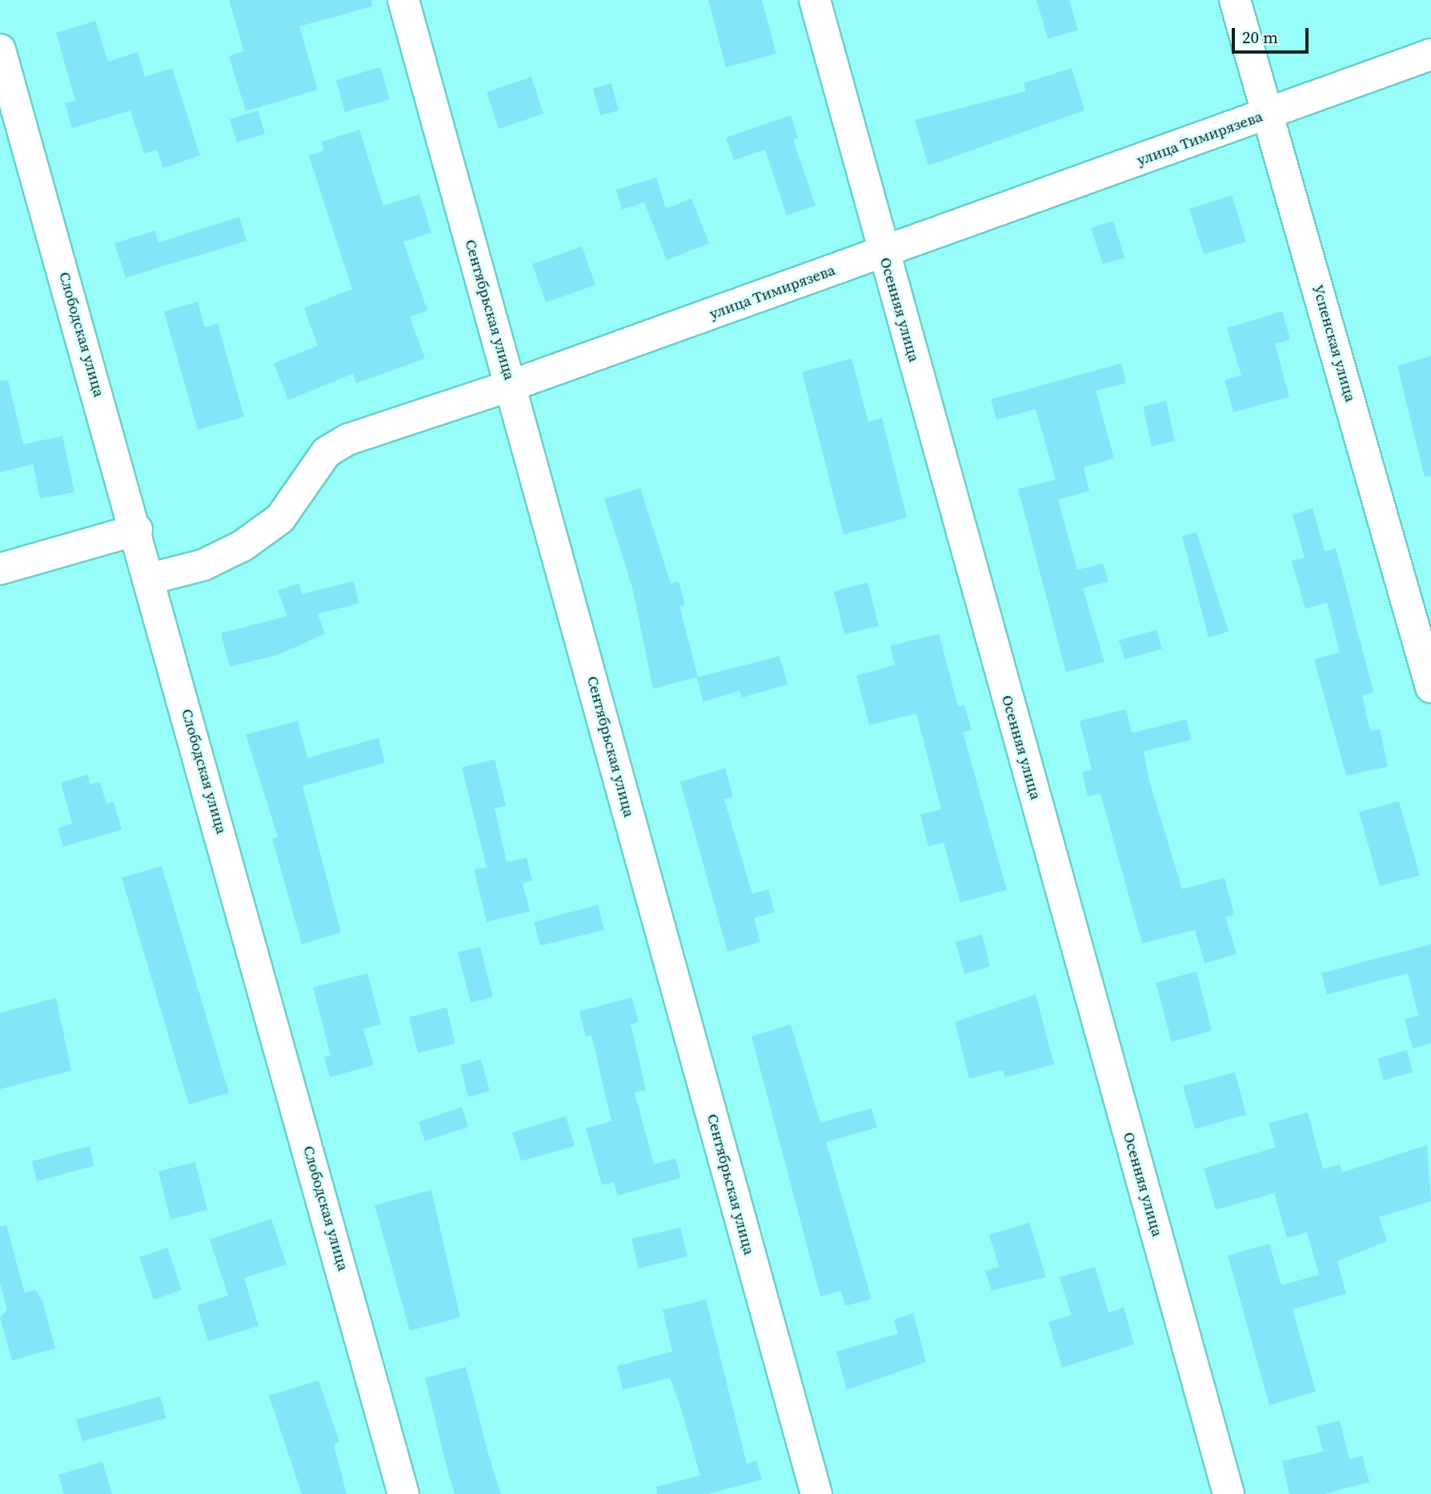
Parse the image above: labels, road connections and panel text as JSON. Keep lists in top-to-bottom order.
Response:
{
  "streets": {
    "street": [
      "улица Тимирязева",
      "Сентябрьская улица",
      "Осенняя улица",
      "Слободская улица",
      "Успенская улица"
    ]
  },
  "crossings": [
    ["улица Тимирязева", "Сентябрьская улица"],
    ["улица Тимирязева", "Осенняя улица"],
    ["улица Тимирязева", "Слободская улица"],
    ["улица Тимирязева", "Успенская улица"]
  ],
  "scale_bar": "20 m"
}
